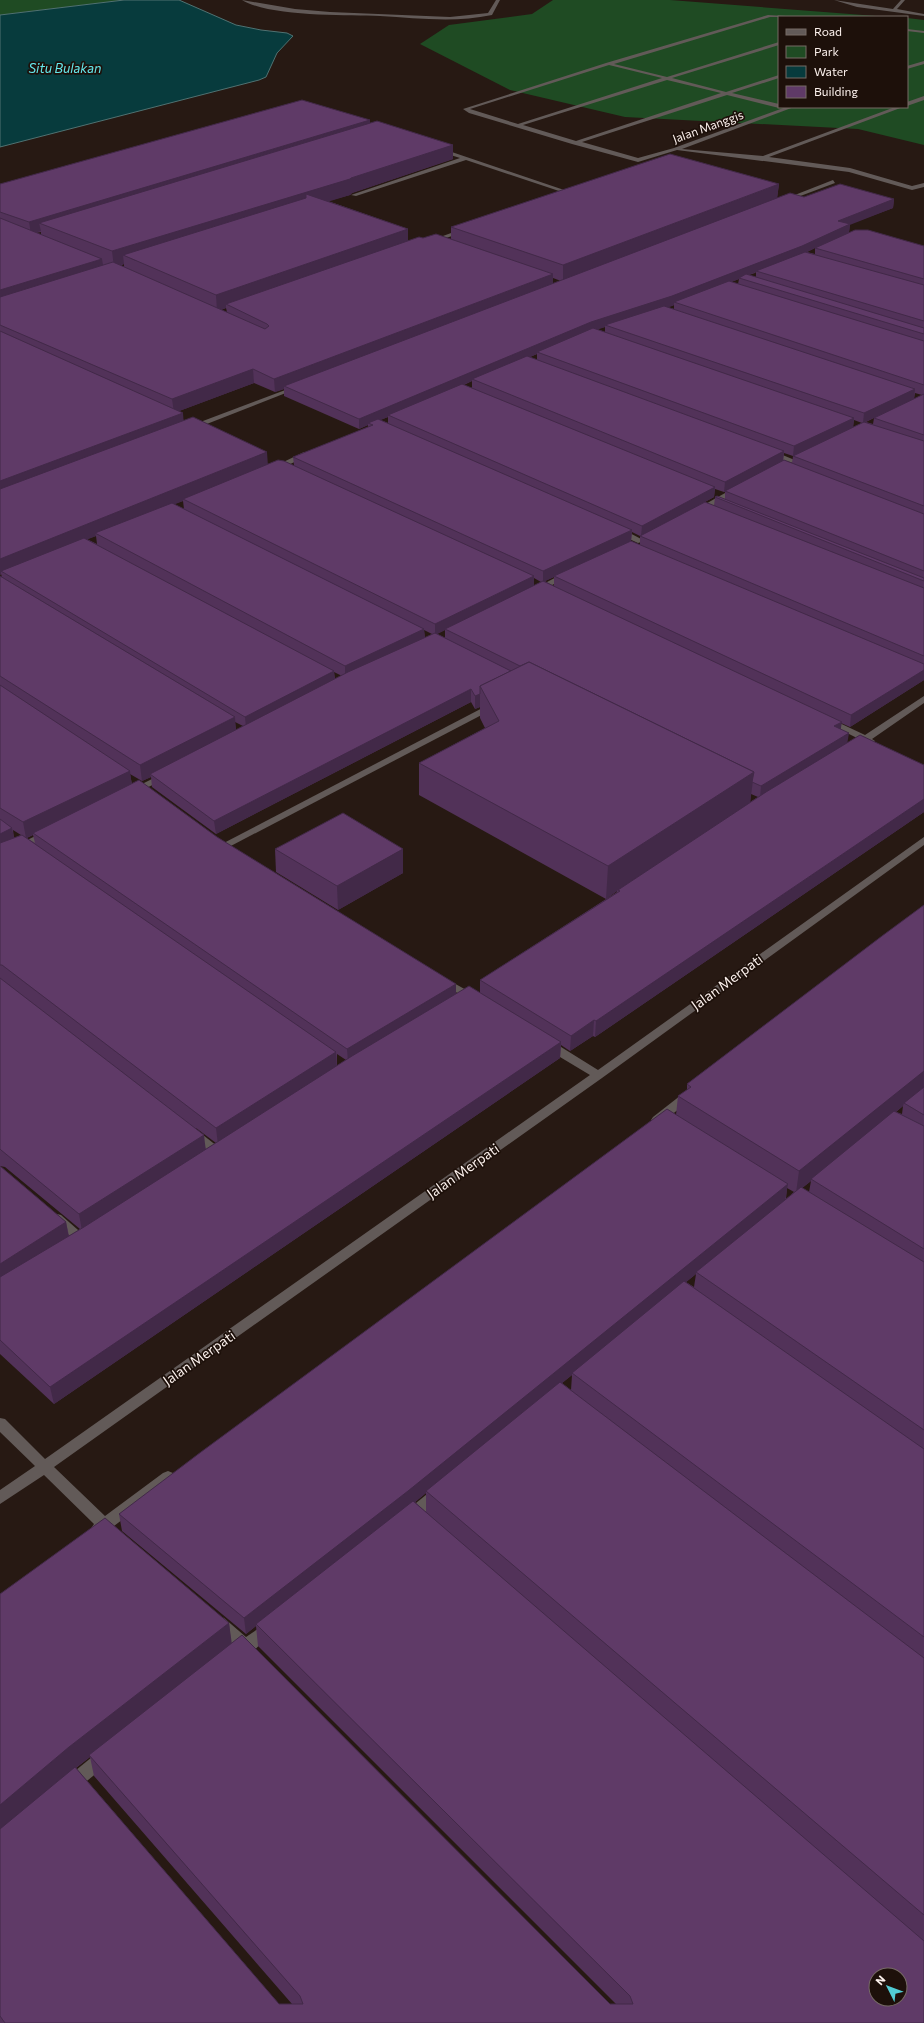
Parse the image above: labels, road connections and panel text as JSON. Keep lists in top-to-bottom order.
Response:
{
  "streets": {
    "street": ["Jalan Manggis", "Jalan Merpati"]
  },
  "water": ["Situ Bulakan"],
  "legend": [
    "Road",
    "Park",
    "Water",
    "Building"
  ],
  "north": "top left"
}
